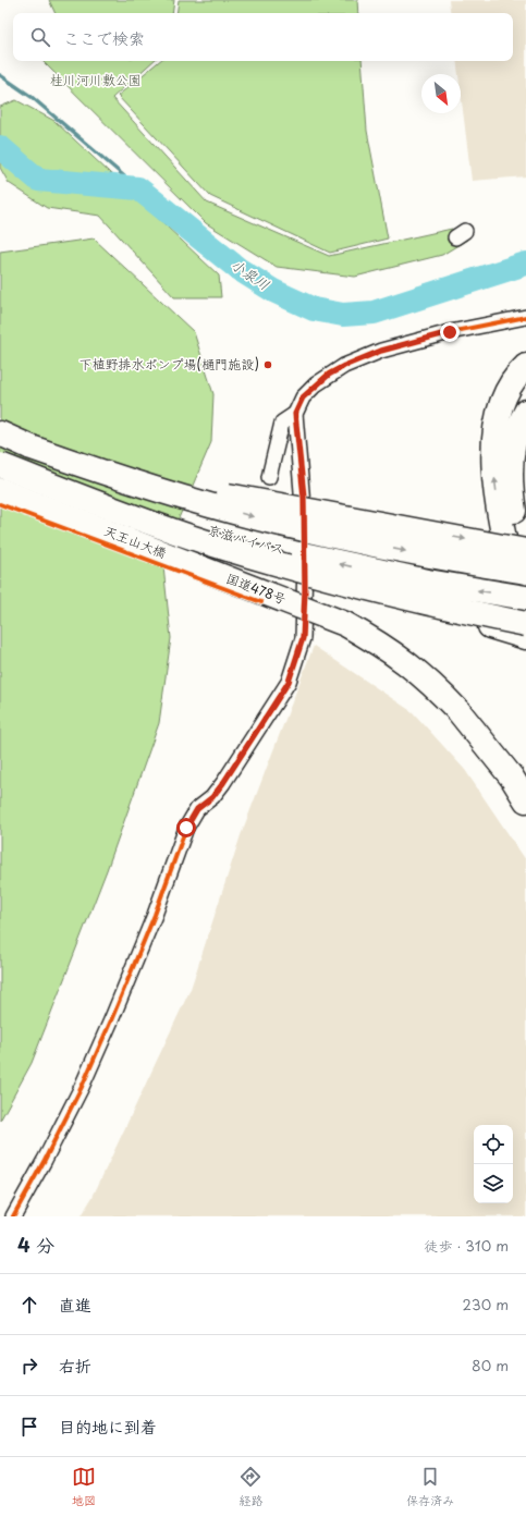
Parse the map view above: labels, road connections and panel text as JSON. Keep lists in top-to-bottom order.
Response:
{
  "streets": {
    "highway": ["京滋バイパス", "国道478号"],
    "cycle path": ["天王山大橋"]
  },
  "water": ["小泉川"],
  "parks": ["桂川河川敷公園"],
  "places": ["下植野排水ポンプ場(樋門施設)"],
  "north": "bottom right",
  "page": {
    "search": "ここで検索",
    "heading": ["4 分", "徒歩 · 310 m"],
    "list": [
      ["直進", "230 m"],
      ["右折", "80 m"],
      "目的地に到着"
    ],
    "nav": ["地図", "経路", "保存済み"]
  }
}
